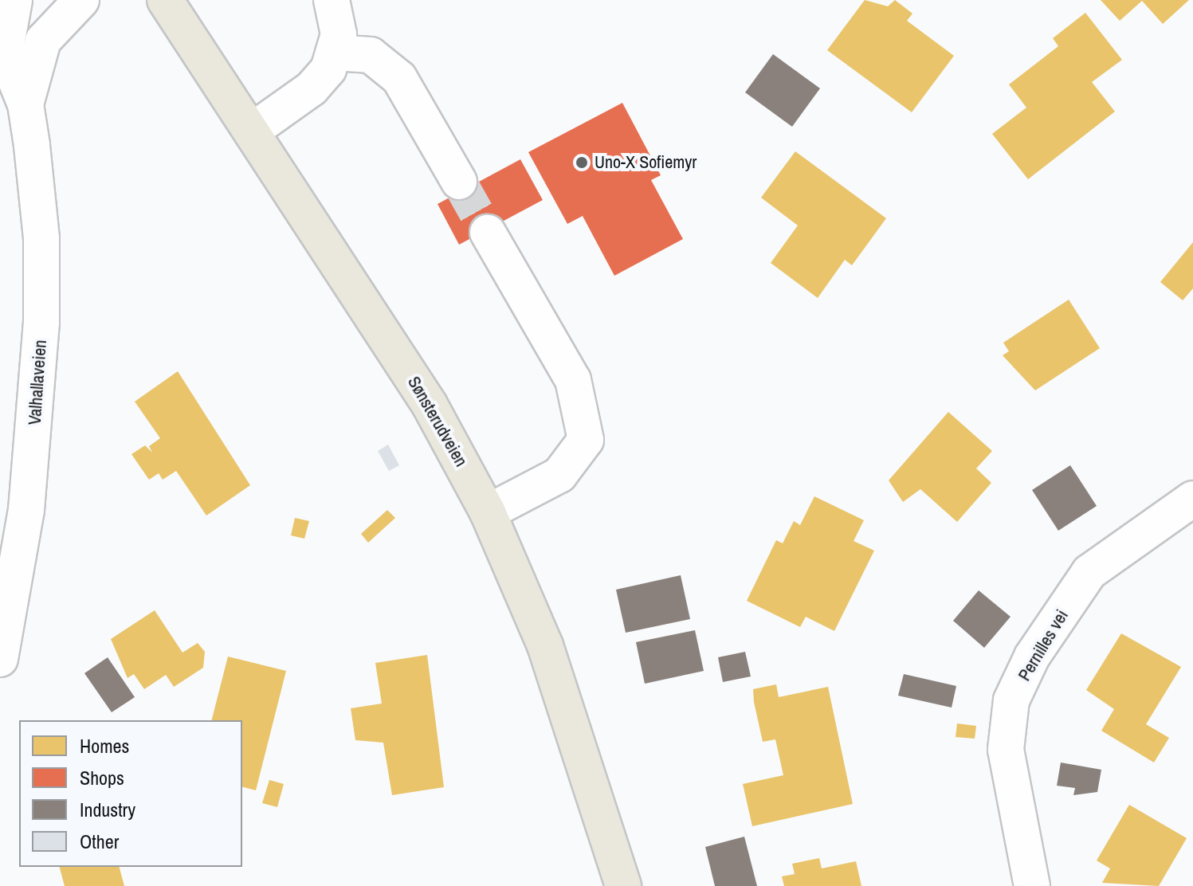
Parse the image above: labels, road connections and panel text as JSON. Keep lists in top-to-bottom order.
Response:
{
  "streets": {
    "main road": ["Sønsterudveien"],
    "street": ["Valhallaveien", "Pernilles vei"]
  },
  "places": ["Uno-X Sofiemyr"],
  "legend": [
    "Homes",
    "Shops",
    "Industry",
    "Other"
  ]
}
